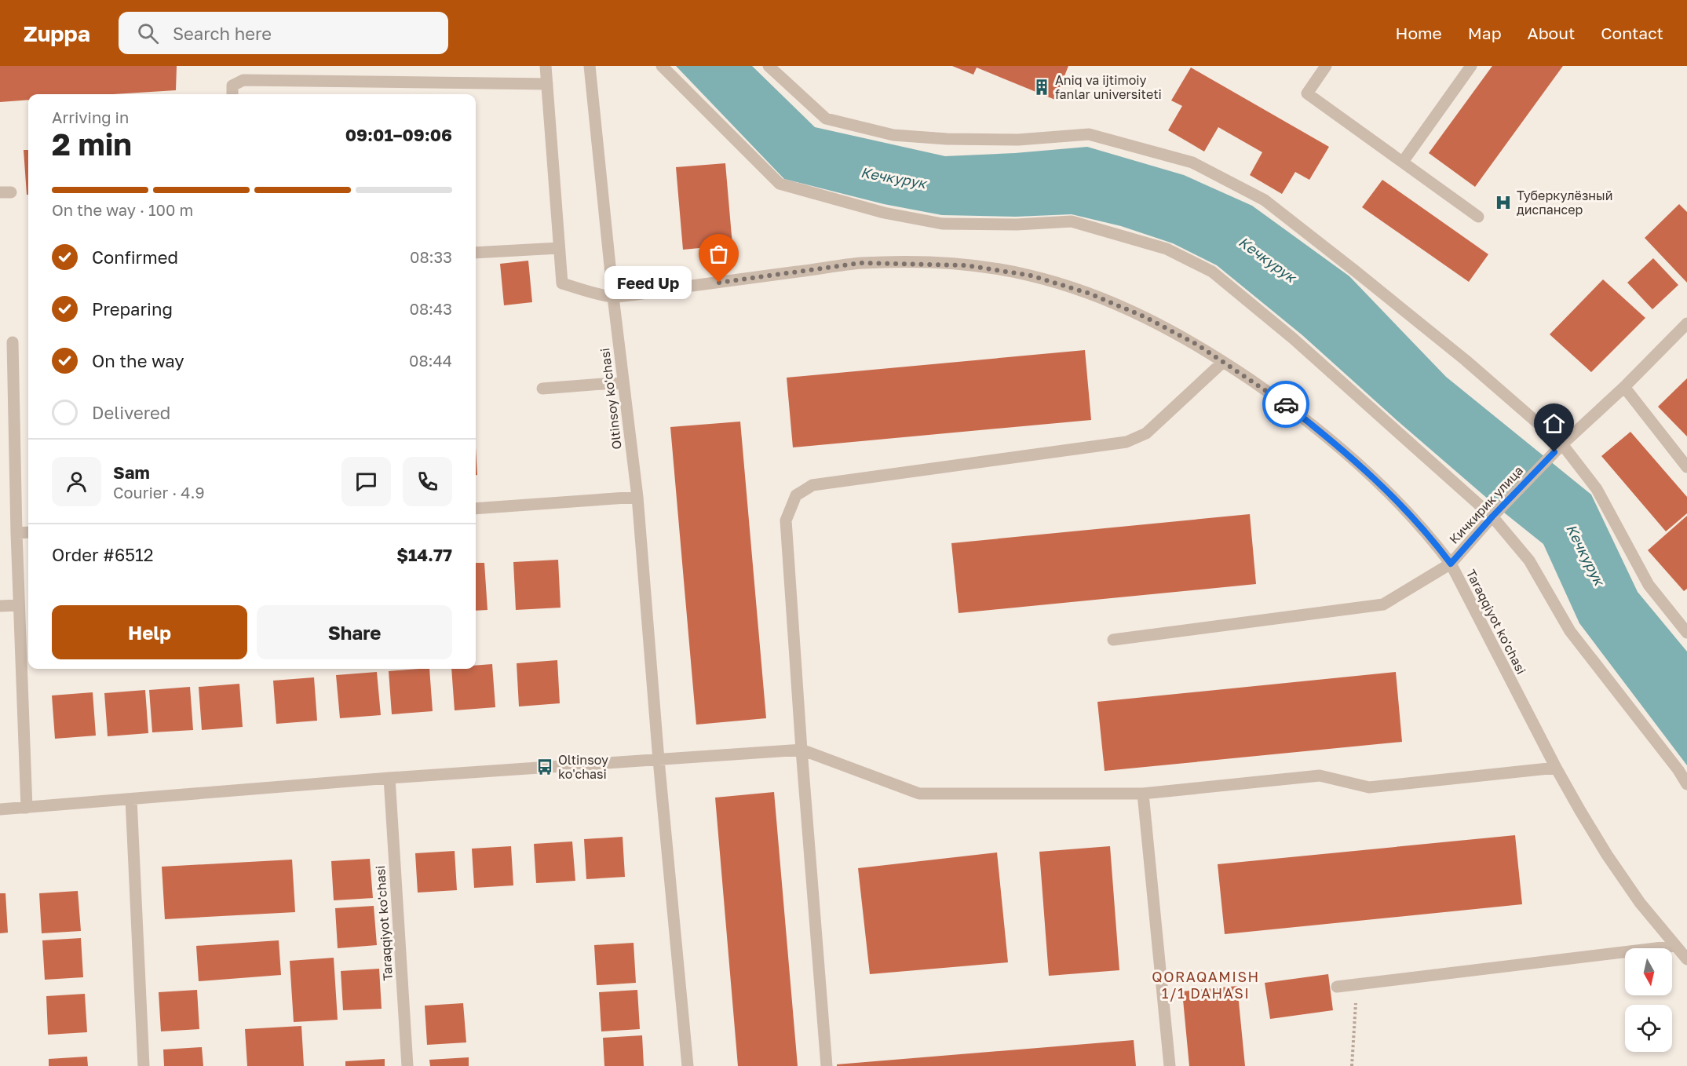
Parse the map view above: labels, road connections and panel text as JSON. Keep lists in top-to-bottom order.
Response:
{
  "streets": {
    "street": ["Oltinsoy ko'chasi", "Кичкирик улица", "Taraqqiyot ko'chasi"]
  },
  "crossings": [
    ["Oltinsoy ko'chasi", "Taraqqiyot ko'chasi"],
    ["Кичкирик улица", "Taraqqiyot ko'chasi"]
  ],
  "districts": ["QORAQAMISH 1/1 DAHASI"],
  "water": ["Кечкурук"],
  "places": {
    "building": ["Aniq va ijtimoiy fanlar universiteti"],
    "hospital": ["Туберкулёзный диспансер"],
    "other": ["Feed Up"],
    "bus stop": ["Oltinsoy ko'chasi"]
  },
  "north": "bottom",
  "page": {
    "header": "Zuppa",
    "search": "Search here",
    "nav": [
      "Home",
      "Map",
      "About",
      "Contact"
    ],
    "heading": ["2 min", "Arriving in", "09:01–09:06"],
    "panel": [
      "Sam",
      "Courier · 4.9",
      "Order #6512",
      "$14.77"
    ],
    "bar": "On the way · 100 m",
    "list": [
      ["Confirmed", "08:33"],
      ["Preparing", "08:43"],
      ["On the way", "08:44"],
      "Delivered"
    ],
    "bubble": "Feed Up",
    "buttons": ["Help", "Share"]
  }
}
